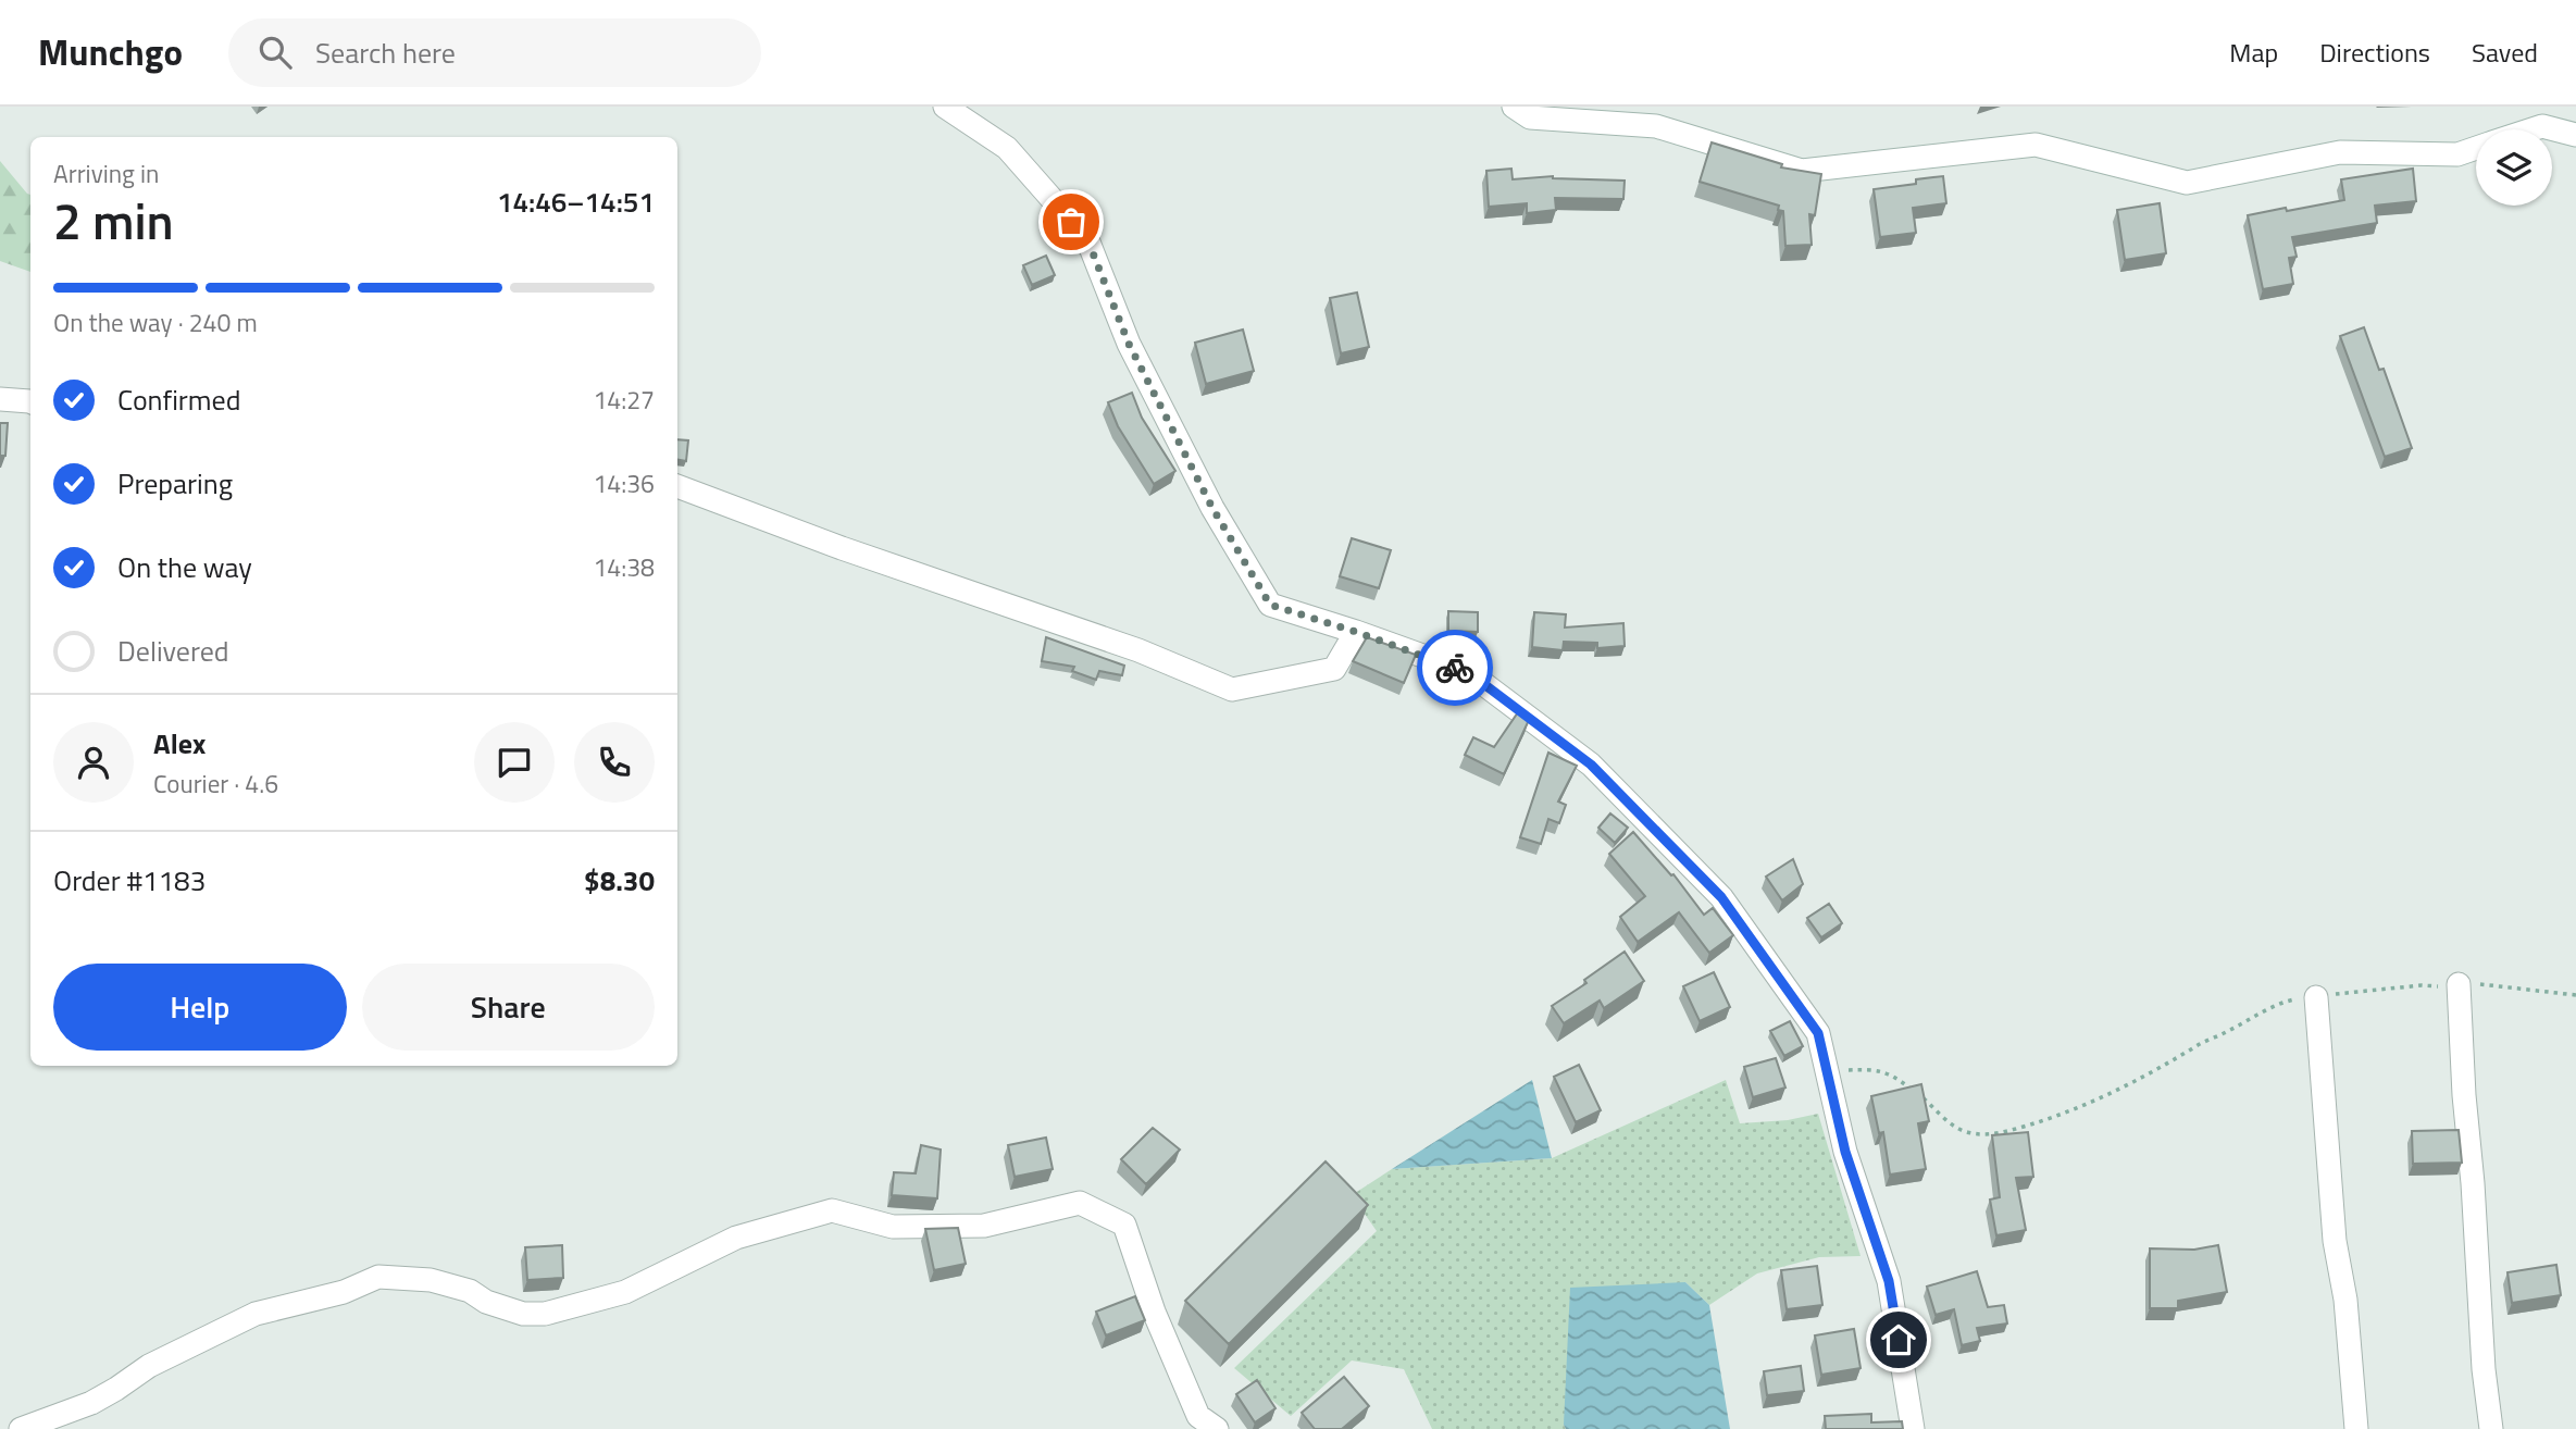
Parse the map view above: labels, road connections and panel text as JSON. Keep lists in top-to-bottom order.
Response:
{
  "page": {
    "header": "Munchgo",
    "search": "Search here",
    "nav": ["Map", "Directions", "Saved"],
    "heading": ["2 min", "Arriving in", "14:46–14:51"],
    "panel": [
      "Alex",
      "Courier · 4.6",
      "Order #1183",
      "$8.30"
    ],
    "bar": "On the way · 240 m",
    "list": [
      ["Confirmed", "14:27"],
      ["Preparing", "14:36"],
      ["On the way", "14:38"],
      "Delivered"
    ],
    "buttons": ["Help", "Share"]
  }
}
